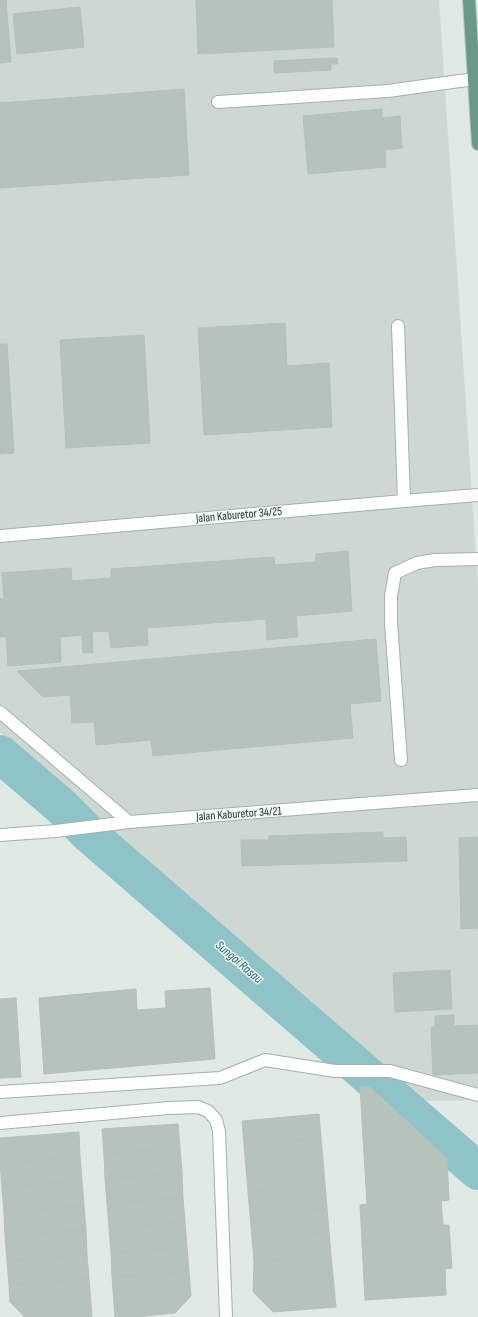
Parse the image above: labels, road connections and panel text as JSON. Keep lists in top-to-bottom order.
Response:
{
  "streets": {
    "street": ["Jalan Kaburetor 34/25", "Jalan Kaburetor 34/21"]
  },
  "water": ["Sungai Rasau"]
}
